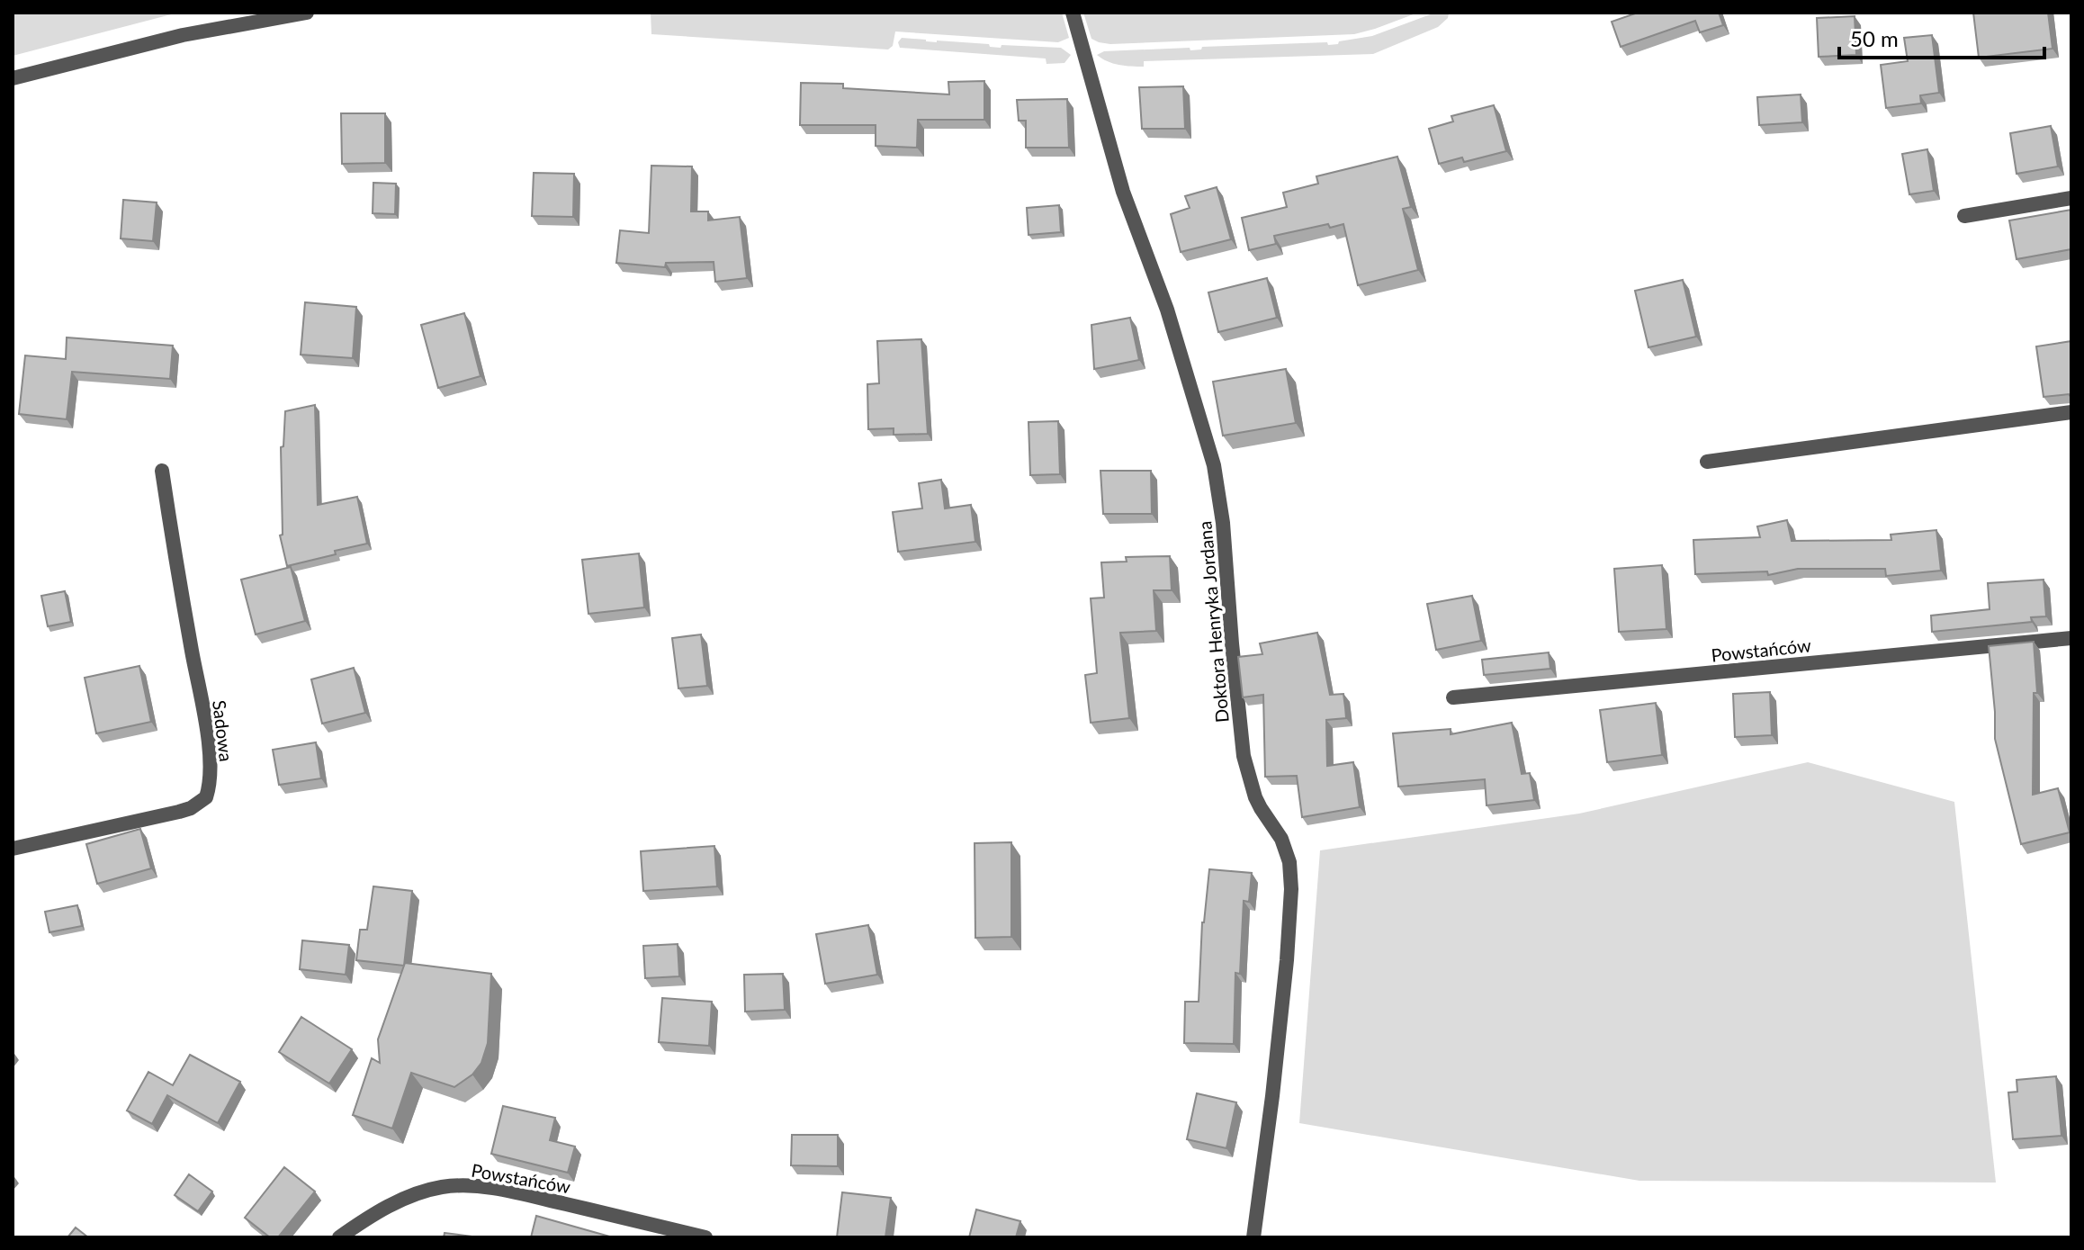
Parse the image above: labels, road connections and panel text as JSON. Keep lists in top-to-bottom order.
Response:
{
  "streets": {
    "street": ["Doktora Henryka Jordana", "Powstańców", "Sadowa"]
  },
  "scale_bar": "50 m"
}
